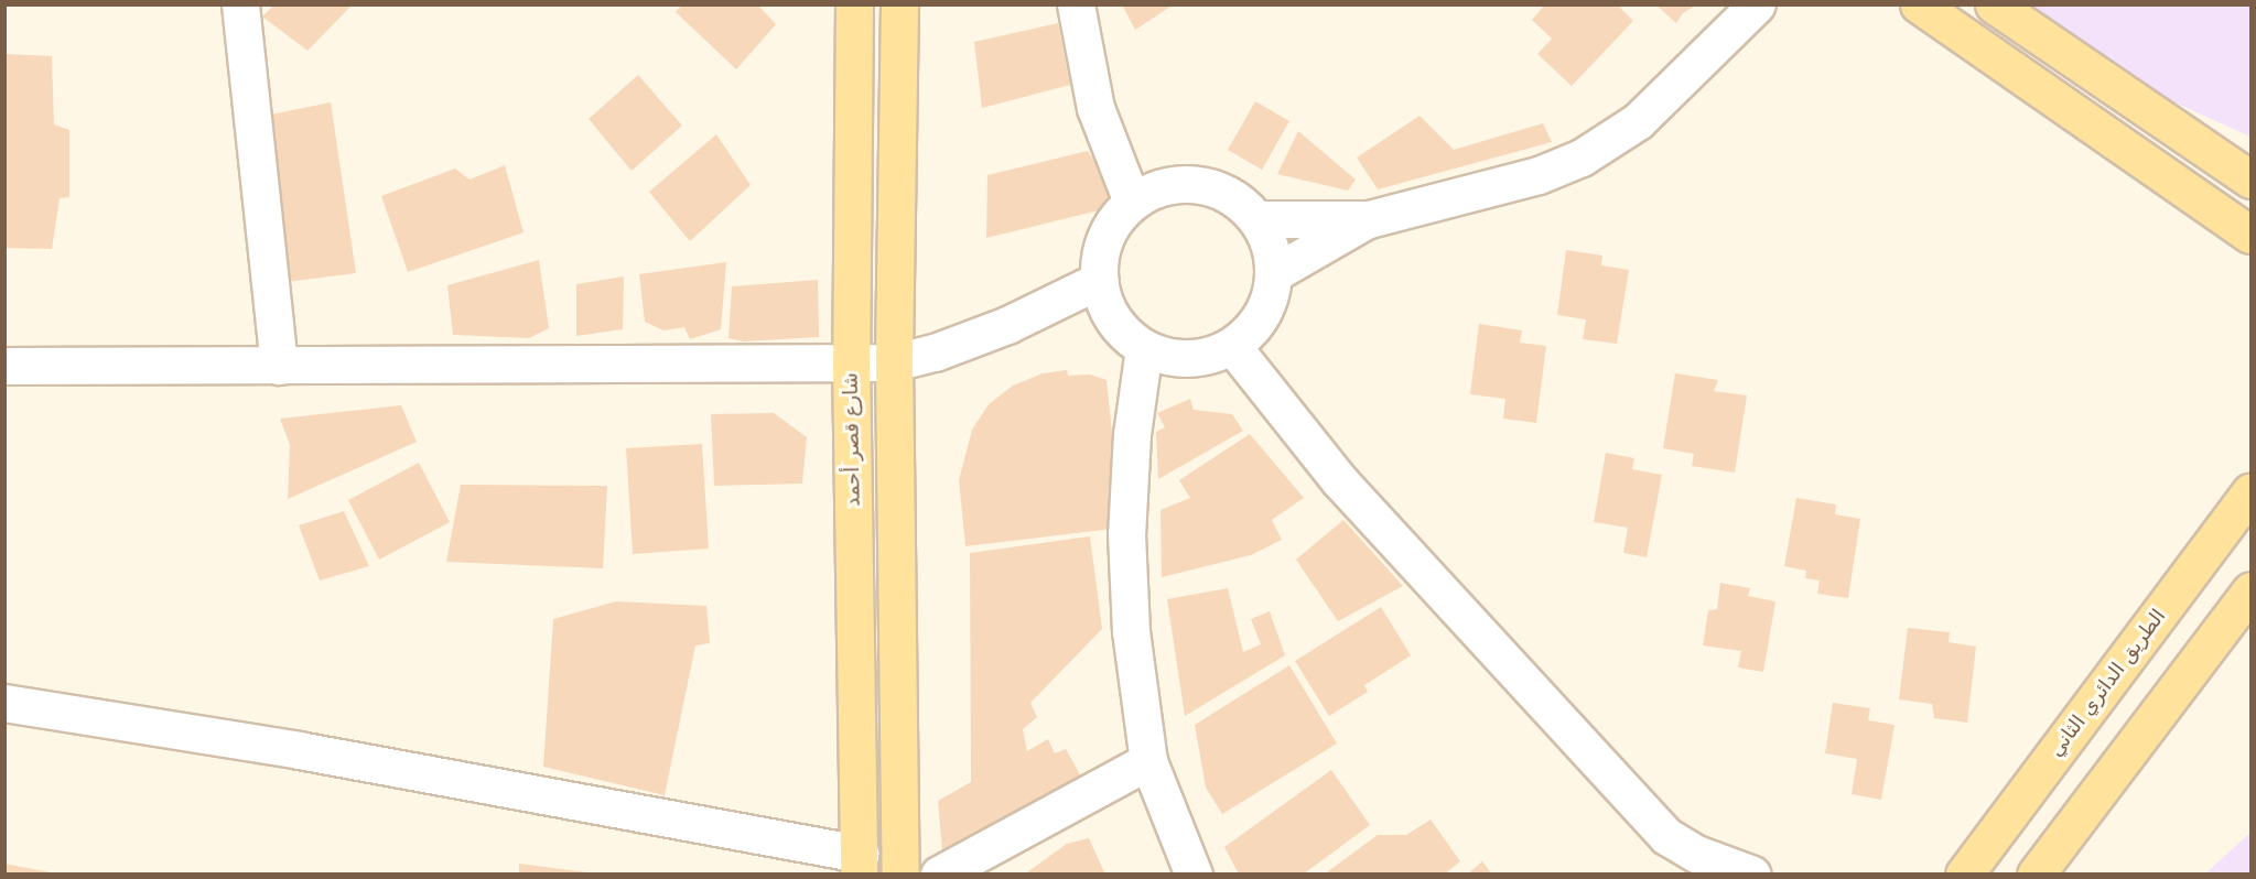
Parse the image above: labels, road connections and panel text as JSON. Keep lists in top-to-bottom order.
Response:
{
  "streets": {
    "main road": ["شارع قصر أحمد", "الطريق الدائري الثاني"]
  }
}
